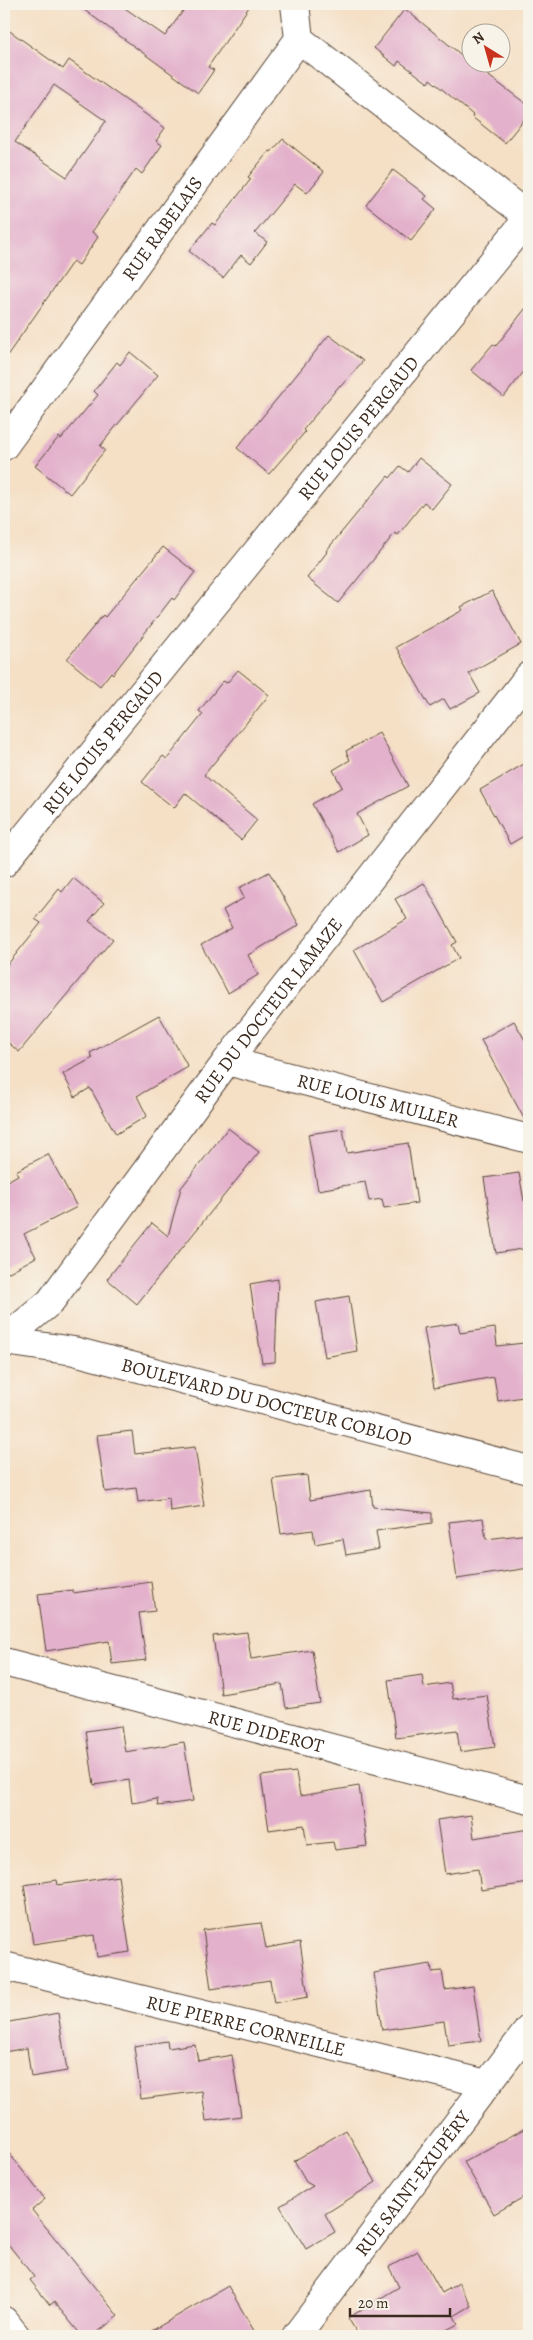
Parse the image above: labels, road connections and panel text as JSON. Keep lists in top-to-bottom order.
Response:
{
  "streets": {
    "street": [
      "RUE RABELAIS",
      "RUE LOUIS PERGAUD",
      "RUE DU DOCTEUR LAMAZE",
      "RUE LOUIS MULLER",
      "BOULEVARD DU DOCTEUR COBLOD",
      "RUE DIDEROT",
      "RUE PIERRE CORNEILLE",
      "RUE SAINT-EXUPÉRY"
    ]
  },
  "crossings": [
    ["RUE RABELAIS", "RUE LOUIS PERGAUD"],
    ["RUE DU DOCTEUR LAMAZE", "RUE LOUIS MULLER"],
    ["RUE DU DOCTEUR LAMAZE", "BOULEVARD DU DOCTEUR COBLOD"],
    ["RUE PIERRE CORNEILLE", "RUE SAINT-EXUPÉRY"]
  ],
  "scale_bar": "20 m",
  "north": "top left"
}
